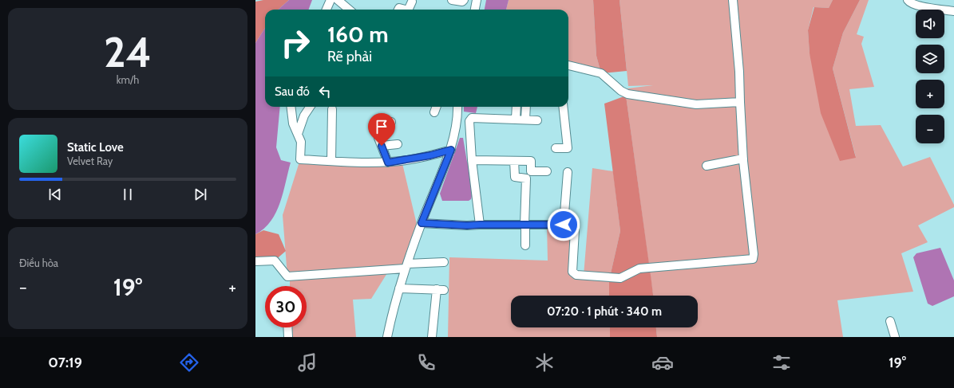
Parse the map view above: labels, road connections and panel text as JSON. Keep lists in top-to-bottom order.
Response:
{
  "page": {
    "tile": [
      ["24", "km/h"],
      "Điều hòa"
    ],
    "map_buttons": ["+", "−"],
    "turn": ["160 m", "Rẽ phải"],
    "then": "Sau đó",
    "song": ["Static Love", "Velvet Ray"],
    "heat": ["−", "19°", "+"],
    "limit": "30",
    "trip": "07:20 · 1 phút · 340 m",
    "tabs": ["07:19", "19°"]
  }
}
